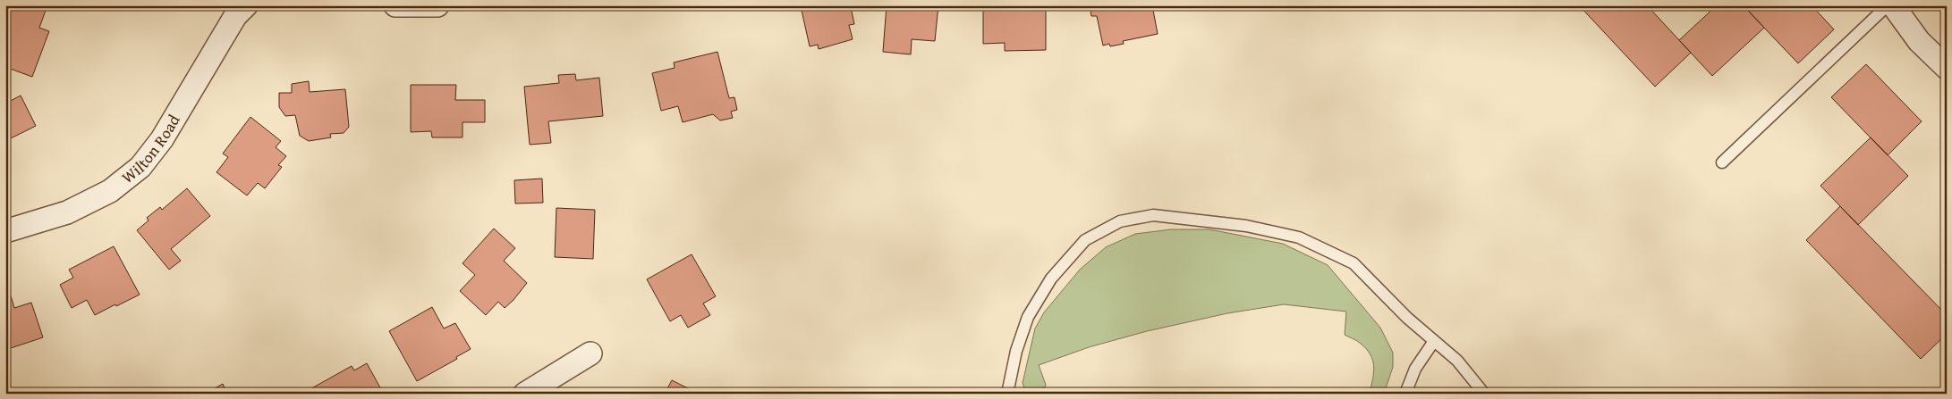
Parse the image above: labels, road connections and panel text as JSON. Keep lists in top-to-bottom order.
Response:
{
  "streets": {
    "street": ["Wilton Road"]
  }
}
